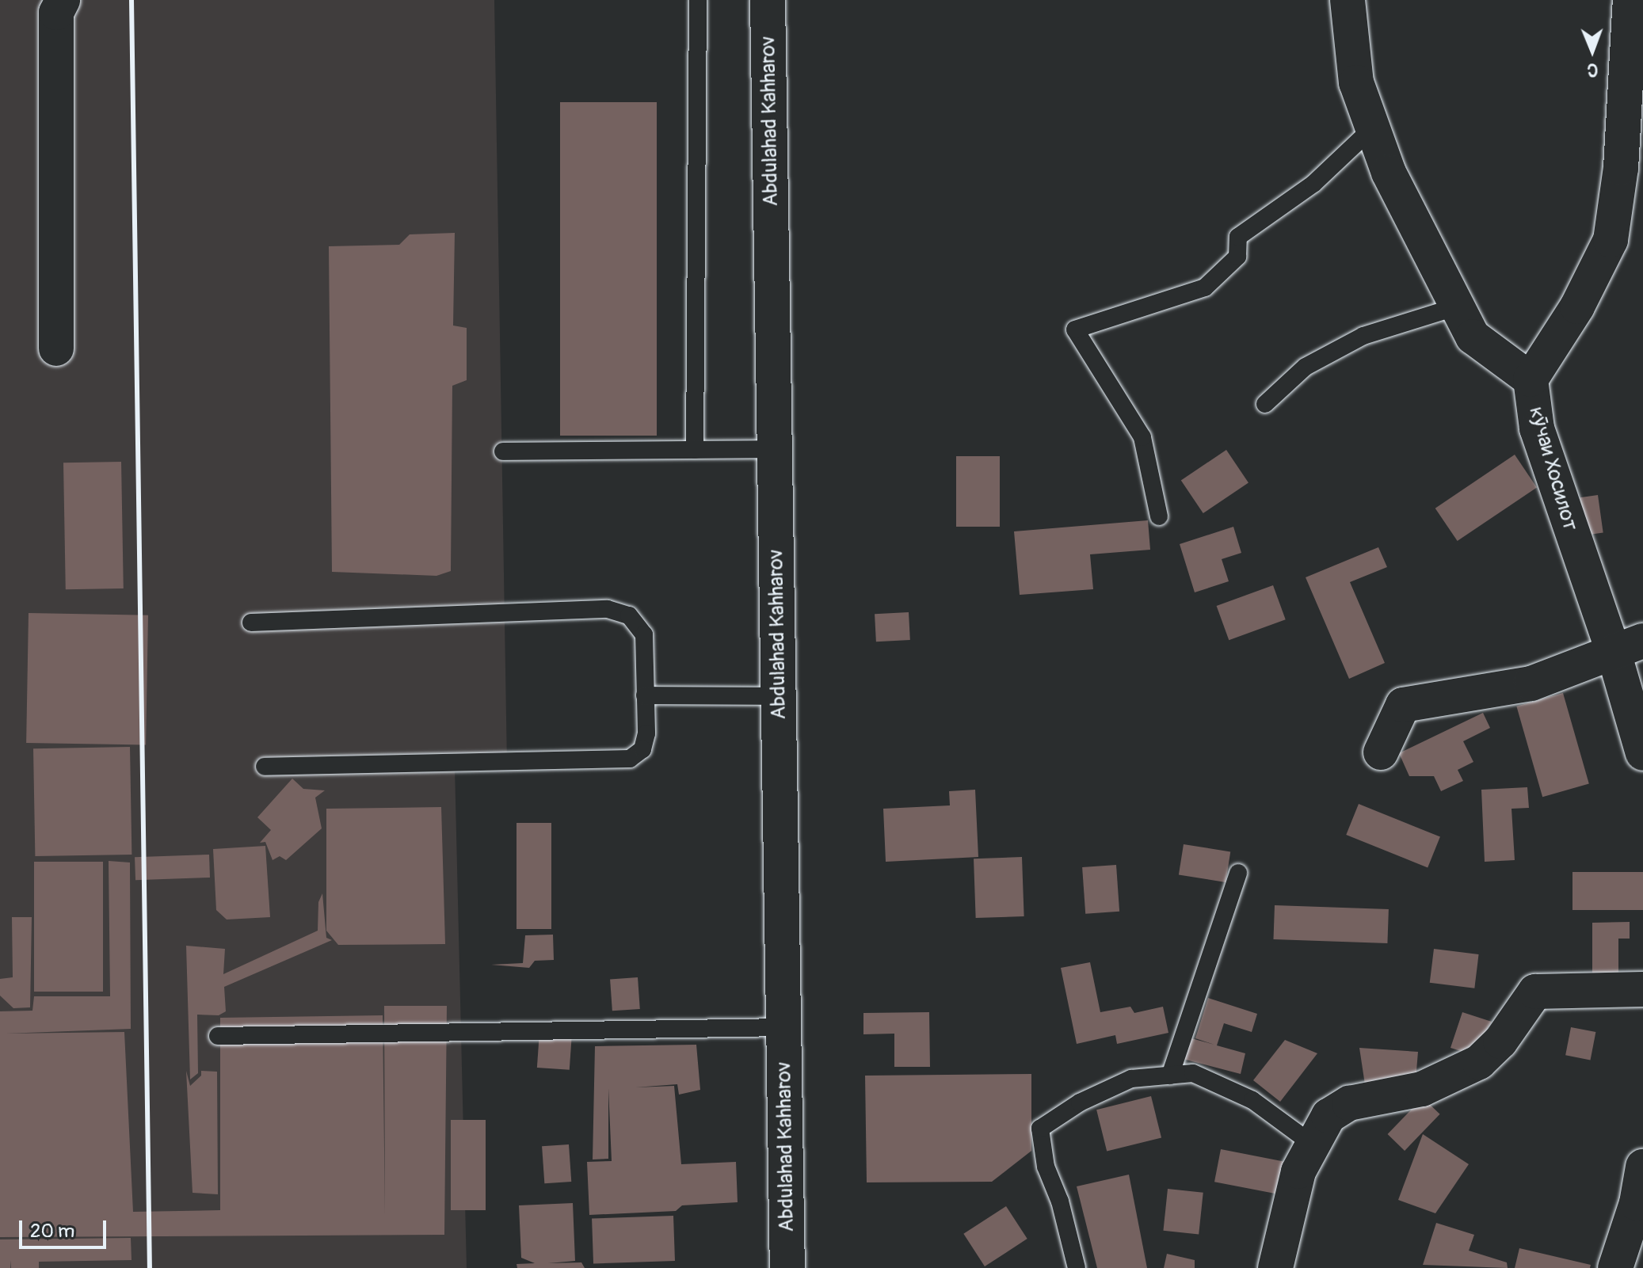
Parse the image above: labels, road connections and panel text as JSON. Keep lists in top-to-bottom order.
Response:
{
  "streets": {
    "street": ["Abdulahad Kahharov", "кӯчаи Хосилот"]
  },
  "scale_bar": "20 m",
  "north": "bottom"
}
